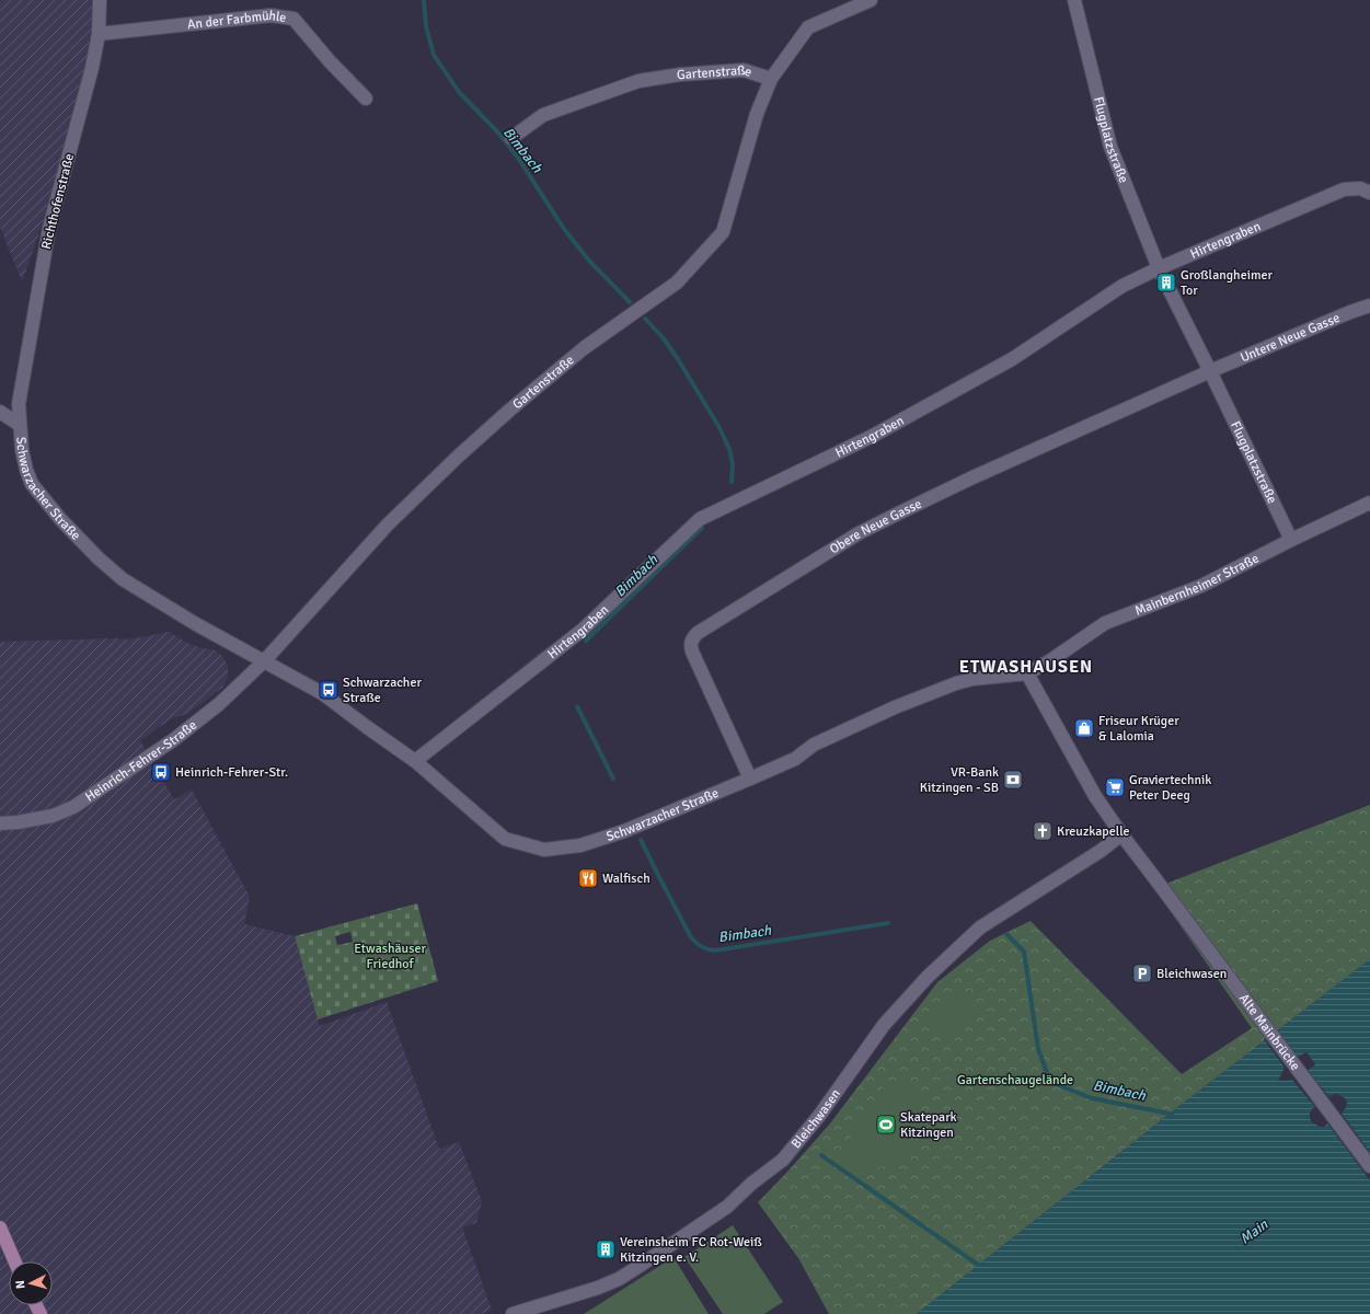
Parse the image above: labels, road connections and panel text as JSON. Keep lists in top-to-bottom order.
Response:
{
  "streets": {
    "street": [
      "An der Farbmühle",
      "Gartenstraße",
      "Flugplatzstraße",
      "Richthofenstraße",
      "Hirtengraben",
      "Untere Neue Gasse",
      "Schwarzacher Straße",
      "Obere Neue Gasse",
      "Mainbernheimer Straße",
      "Heinrich-Fehrer-Straße",
      "Alte Mainbrücke",
      "Bleichwasen"
    ]
  },
  "crossings": [
    ["An der Farbmühle", "Richthofenstraße"],
    ["Gartenstraße", "Schwarzacher Straße"],
    ["Gartenstraße", "Heinrich-Fehrer-Straße"],
    ["Flugplatzstraße", "Hirtengraben"],
    ["Flugplatzstraße", "Untere Neue Gasse"],
    ["Flugplatzstraße", "Obere Neue Gasse"],
    ["Flugplatzstraße", "Mainbernheimer Straße"],
    ["Richthofenstraße", "Schwarzacher Straße"],
    ["Hirtengraben", "Schwarzacher Straße"],
    ["Untere Neue Gasse", "Obere Neue Gasse"],
    ["Schwarzacher Straße", "Obere Neue Gasse"],
    ["Schwarzacher Straße", "Mainbernheimer Straße"],
    ["Schwarzacher Straße", "Heinrich-Fehrer-Straße"],
    ["Schwarzacher Straße", "Alte Mainbrücke"],
    ["Mainbernheimer Straße", "Alte Mainbrücke"],
    ["Alte Mainbrücke", "Bleichwasen"]
  ],
  "districts": ["ETWASHAUSEN"],
  "water": ["Bimbach", "Main"],
  "parks": ["Etwashäuser Friedhof", "Gartenschaugelände"],
  "places": {
    "building": ["Großlangheimer Tor", "Vereinsheim FC Rot-Weiß Kitzingen e. V."],
    "bus stop": ["Schwarzacher Straße", "Heinrich-Fehrer-Str."],
    "shop": ["Friseur Krüger & Lalomia"],
    "bank": ["VR-Bank Kitzingen - SB"],
    "supermarket": ["Graviertechnik Peter Deeg"],
    "church": ["Kreuzkapelle"],
    "restaurant": ["Walfisch"],
    "parking": ["Bleichwasen"],
    "sports": ["Skatepark Kitzingen"]
  },
  "north": "left"
}
